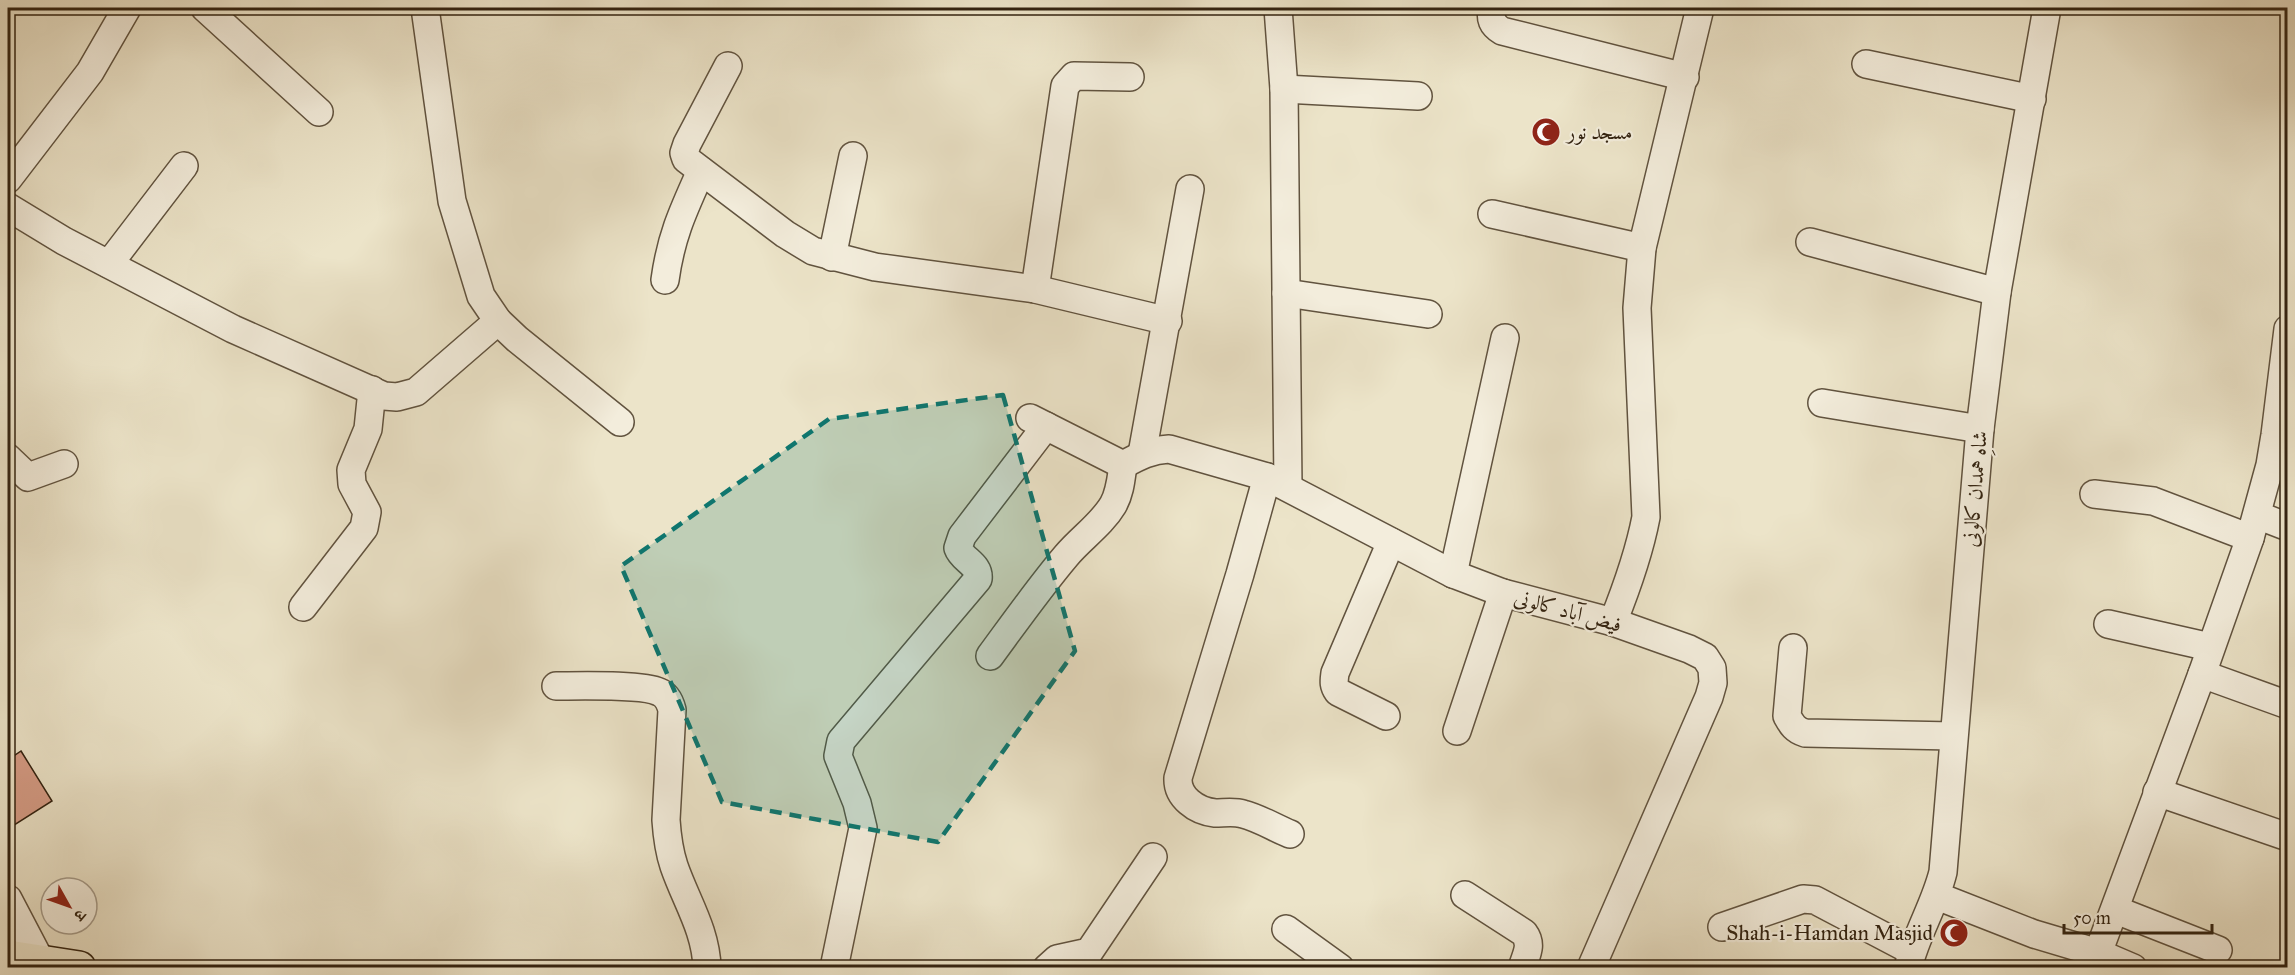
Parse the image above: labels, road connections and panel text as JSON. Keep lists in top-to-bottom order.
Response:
{
  "streets": {
    "street": ["شاہِ ہمدان کالونی", "فیض آباد کالونی"]
  },
  "places": {
    "mosque": ["مسجد نور", "Shah-i-Hamdan Masjid"]
  },
  "scale_bar": "50 m",
  "north": "bottom right"
}
